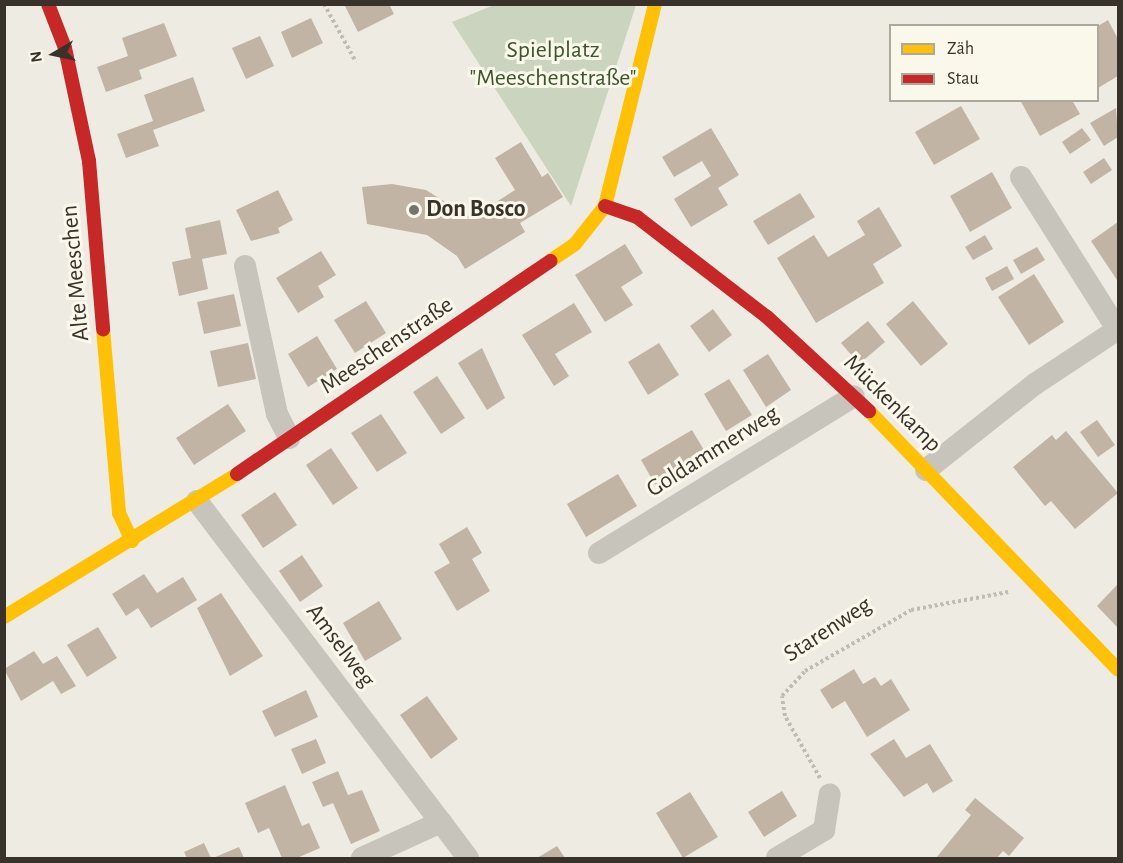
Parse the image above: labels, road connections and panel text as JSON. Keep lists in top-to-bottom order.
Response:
{
  "streets": {
    "street": [
      "Alte Meeschen",
      "Meeschenstraße",
      "Mückenkamp",
      "Goldammerweg",
      "Amselweg"
    ],
    "path": ["Starenweg"]
  },
  "crossings": [
    ["Alte Meeschen", "Meeschenstraße"],
    ["Meeschenstraße", "Mückenkamp"],
    ["Meeschenstraße", "Amselweg"],
    ["Mückenkamp", "Goldammerweg"],
    ["Mückenkamp", "Starenweg"]
  ],
  "parks": ["Spielplatz \"Meeschenstraße\""],
  "places": ["Don Bosco"],
  "legend": ["Zäh", "Stau"],
  "north": "left"
}
